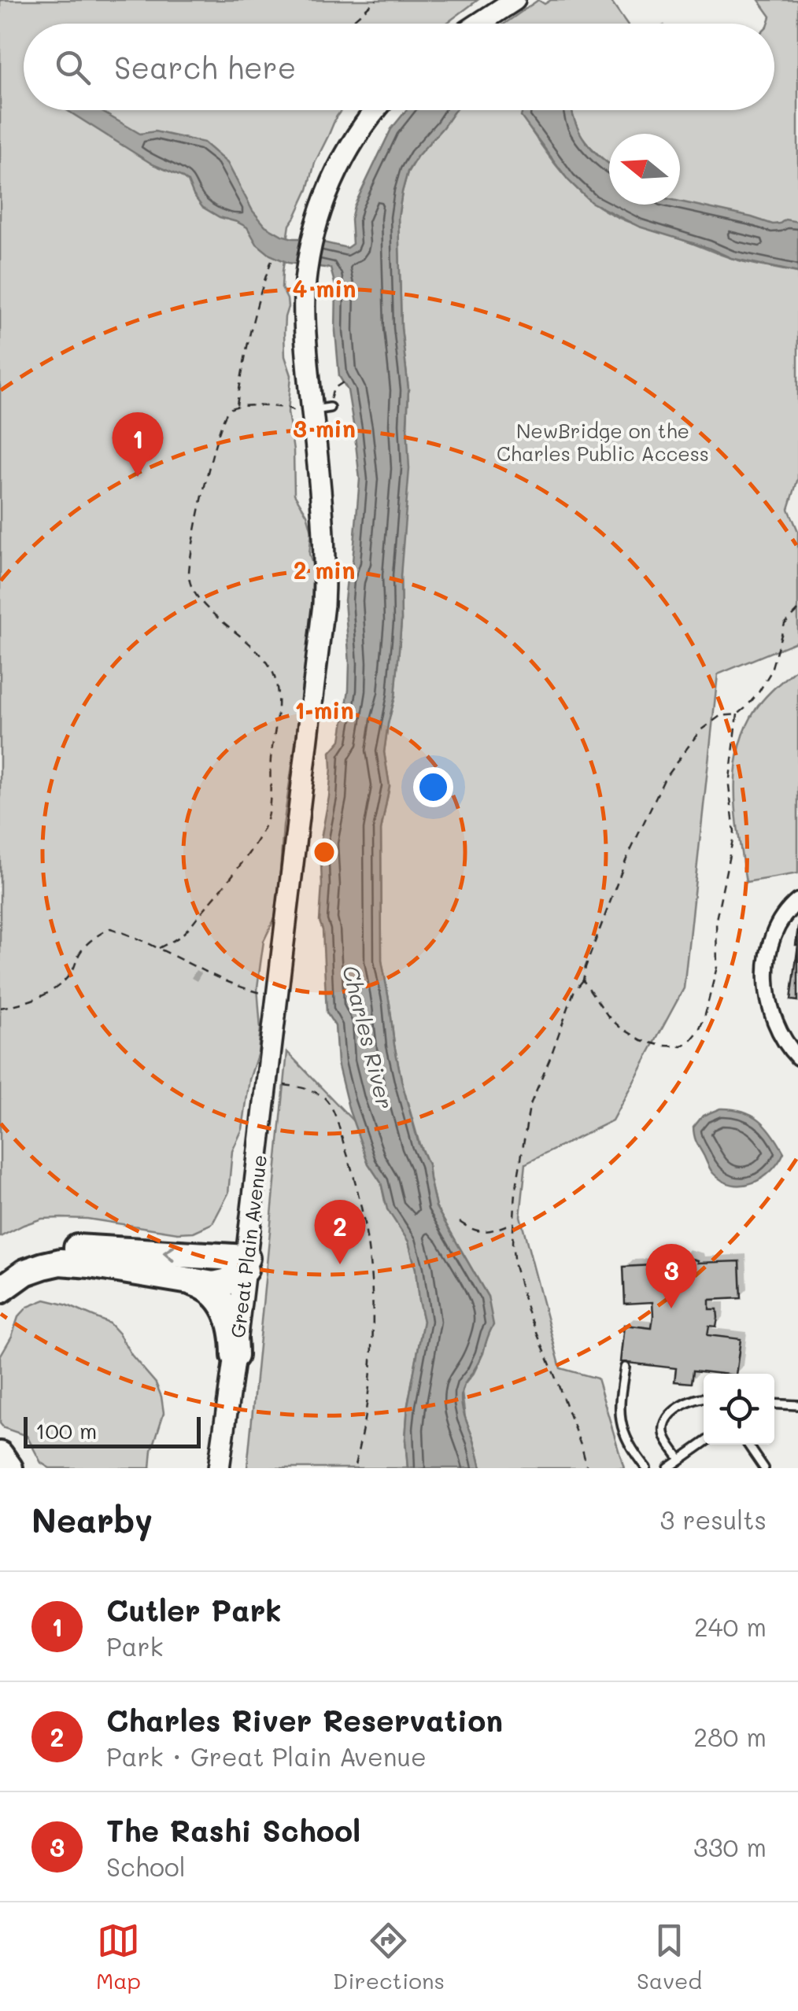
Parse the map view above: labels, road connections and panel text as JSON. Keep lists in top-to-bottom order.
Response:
{
  "streets": {
    "main road": ["Great Plain Avenue"]
  },
  "water": ["Charles River"],
  "parks": ["NewBridge on the Charles Public Access"],
  "scale_bar": "100 m",
  "north": "left",
  "page": {
    "search": "Search here",
    "pins": ["1", "2", "3"],
    "scale": "100 m",
    "heading": ["Nearby", "3 results"],
    "list": [
      {
        "mark": "1",
        "name": "Cutler Park",
        "note": "Park",
        "value": "240 m"
      },
      {
        "mark": "2",
        "name": "Charles River Reservation",
        "note": "Park · Great Plain Avenue",
        "value": "280 m"
      },
      {
        "mark": "3",
        "name": "The Rashi School",
        "note": "School",
        "value": "330 m"
      }
    ],
    "nav": ["Map", "Directions", "Saved"]
  },
  "rings": [
    "4 min",
    "3 min",
    "2 min",
    "1 min"
  ]
}
